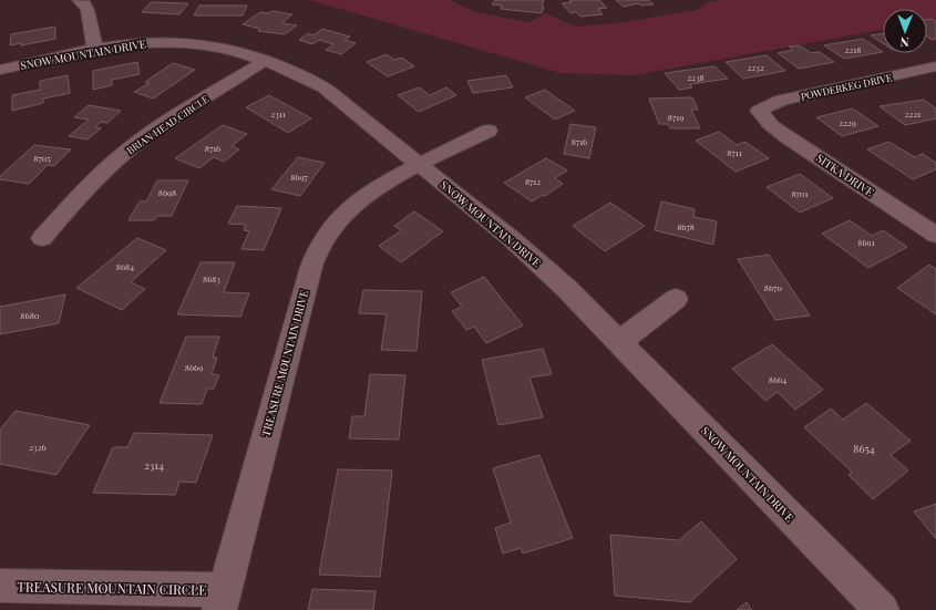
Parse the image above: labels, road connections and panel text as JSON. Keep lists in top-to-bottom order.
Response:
{
  "streets": {
    "street": [
      "SNOW MOUNTAIN DRIVE",
      "POWDERKEG DRIVE",
      "BRIAN HEAD CIRCLE",
      "SITKA DRIVE",
      "TREASURE MOUNTAIN DRIVE",
      "TREASURE MOUNTAIN CIRCLE"
    ]
  },
  "crossings": [
    ["SNOW MOUNTAIN DRIVE", "BRIAN HEAD CIRCLE"],
    ["SNOW MOUNTAIN DRIVE", "TREASURE MOUNTAIN DRIVE"],
    ["POWDERKEG DRIVE", "SITKA DRIVE"],
    ["TREASURE MOUNTAIN DRIVE", "TREASURE MOUNTAIN CIRCLE"]
  ],
  "house_numbers": [
    "2218",
    "2232",
    "2238",
    "2311",
    "2221",
    "8719",
    "2229",
    "8716",
    "8716",
    "8711",
    "8705",
    "8697",
    "8712",
    "8698",
    "8701",
    "8678",
    "8691",
    "8684",
    "8683",
    "8670",
    "8680",
    "8669",
    "8664",
    "2326",
    "8654",
    "2314"
  ],
  "north": "bottom"
}
